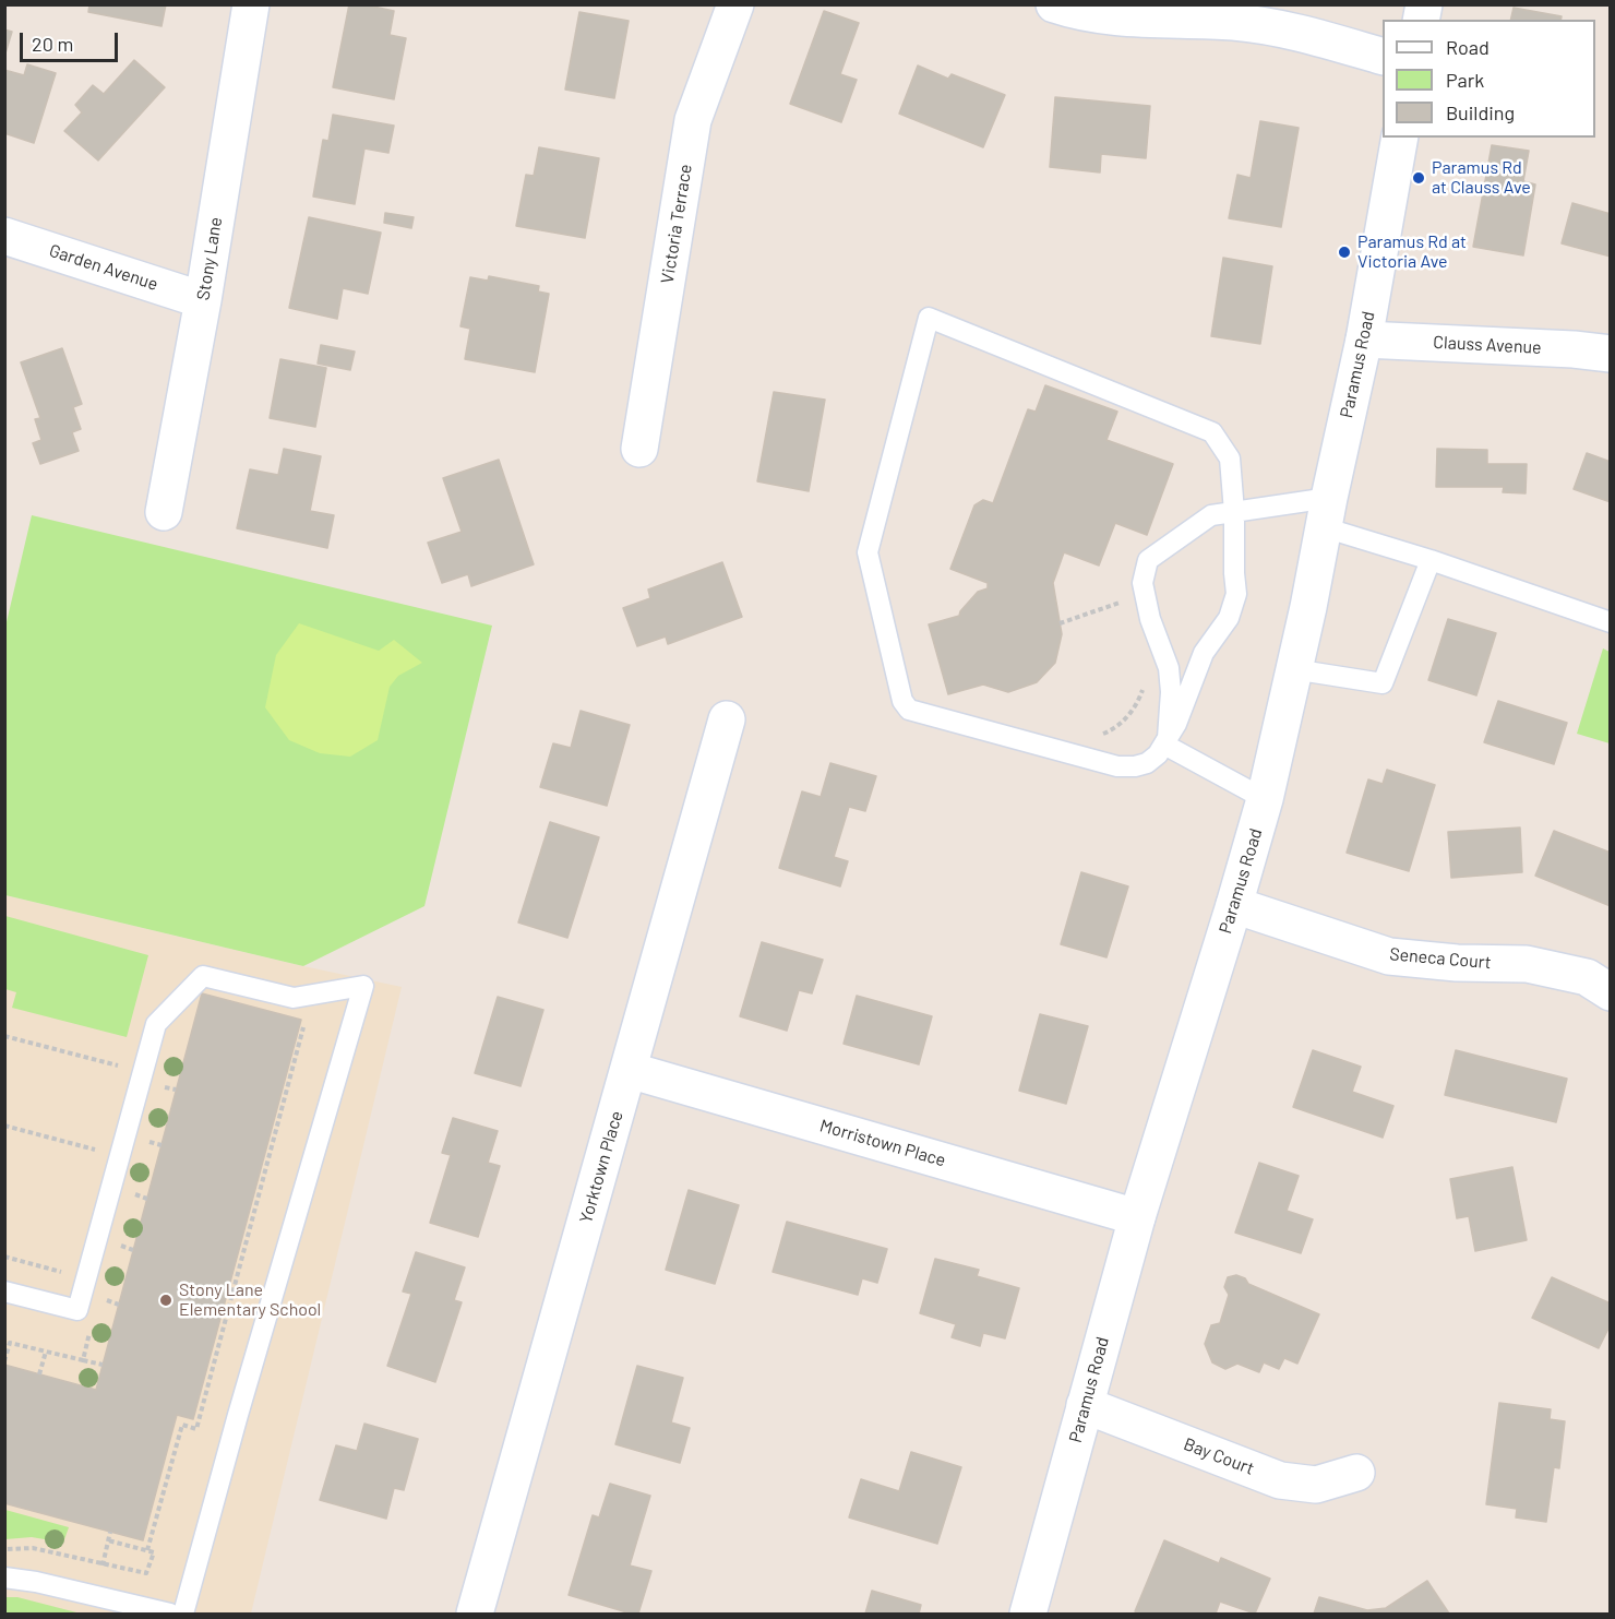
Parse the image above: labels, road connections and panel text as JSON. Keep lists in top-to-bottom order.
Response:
{
  "streets": {
    "street": [
      "Victoria Terrace",
      "Stony Lane",
      "Garden Avenue",
      "Clauss Avenue",
      "Paramus Road",
      "Seneca Court",
      "Morristown Place",
      "Yorktown Place",
      "Bay Court"
    ]
  },
  "crossings": [
    ["Stony Lane", "Garden Avenue"],
    ["Clauss Avenue", "Paramus Road"],
    ["Paramus Road", "Seneca Court"],
    ["Paramus Road", "Morristown Place"],
    ["Paramus Road", "Bay Court"],
    ["Morristown Place", "Yorktown Place"]
  ],
  "places": ["Paramus Rd at Clauss Ave", "Paramus Rd at Victoria Ave", "Stony Lane Elementary School"],
  "legend": ["Road", "Park", "Building"],
  "scale_bar": "20 m"
}
